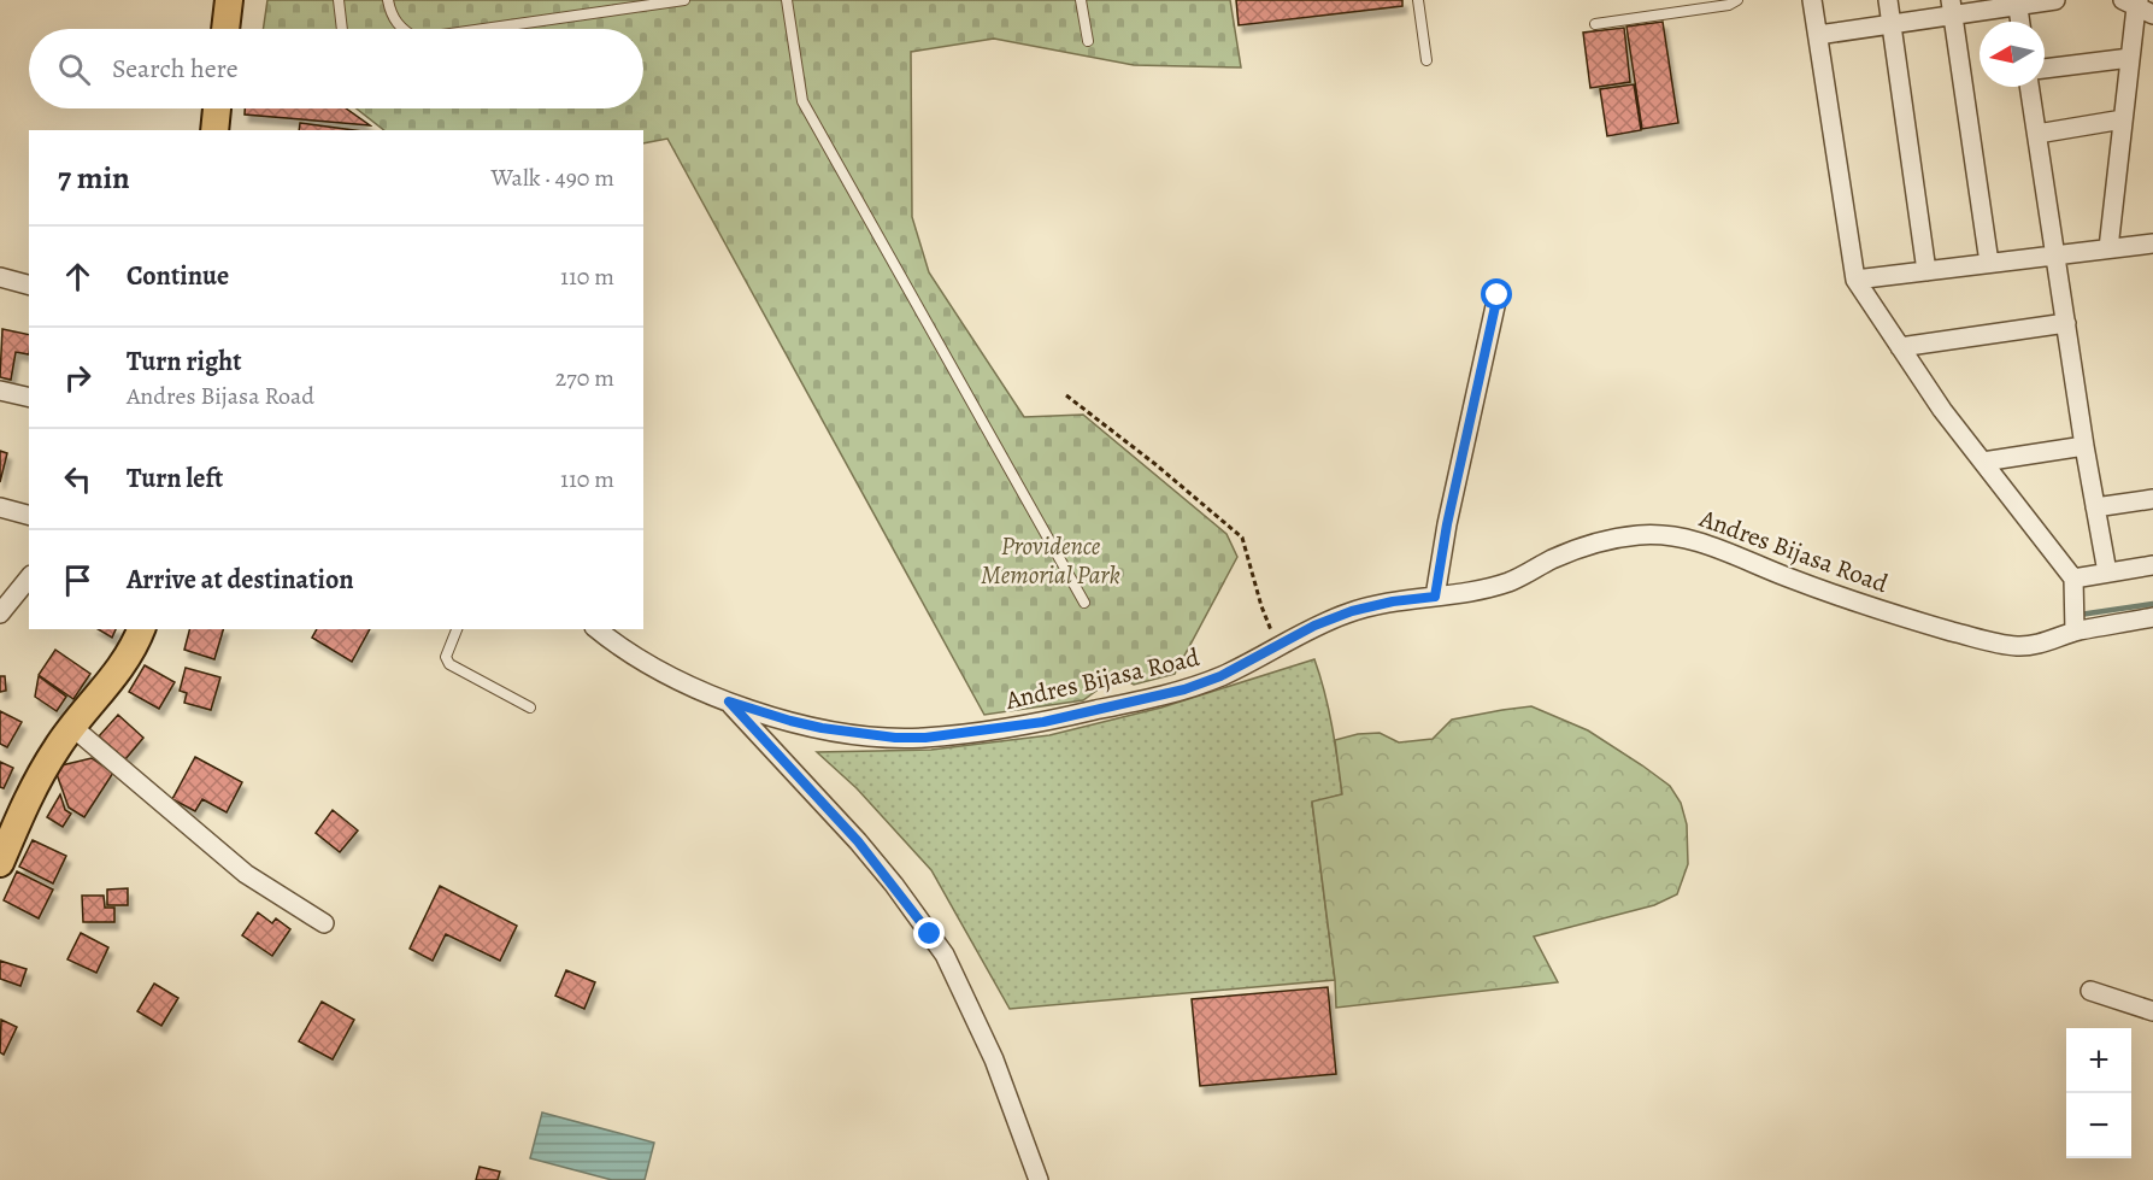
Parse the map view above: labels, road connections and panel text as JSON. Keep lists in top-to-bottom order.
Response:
{
  "streets": {
    "street": ["Andres Bijasa Road"]
  },
  "parks": ["Providence Memorial Park"],
  "north": "left",
  "page": {
    "search": "Search here",
    "heading": ["7 min", "Walk · 490 m"],
    "list": [
      ["Continue", "110 m"],
      ["Turn right", "Andres Bijasa Road", "270 m"],
      ["Turn left", "110 m"],
      "Arrive at destination"
    ],
    "map_buttons": ["+", "−"]
  }
}
